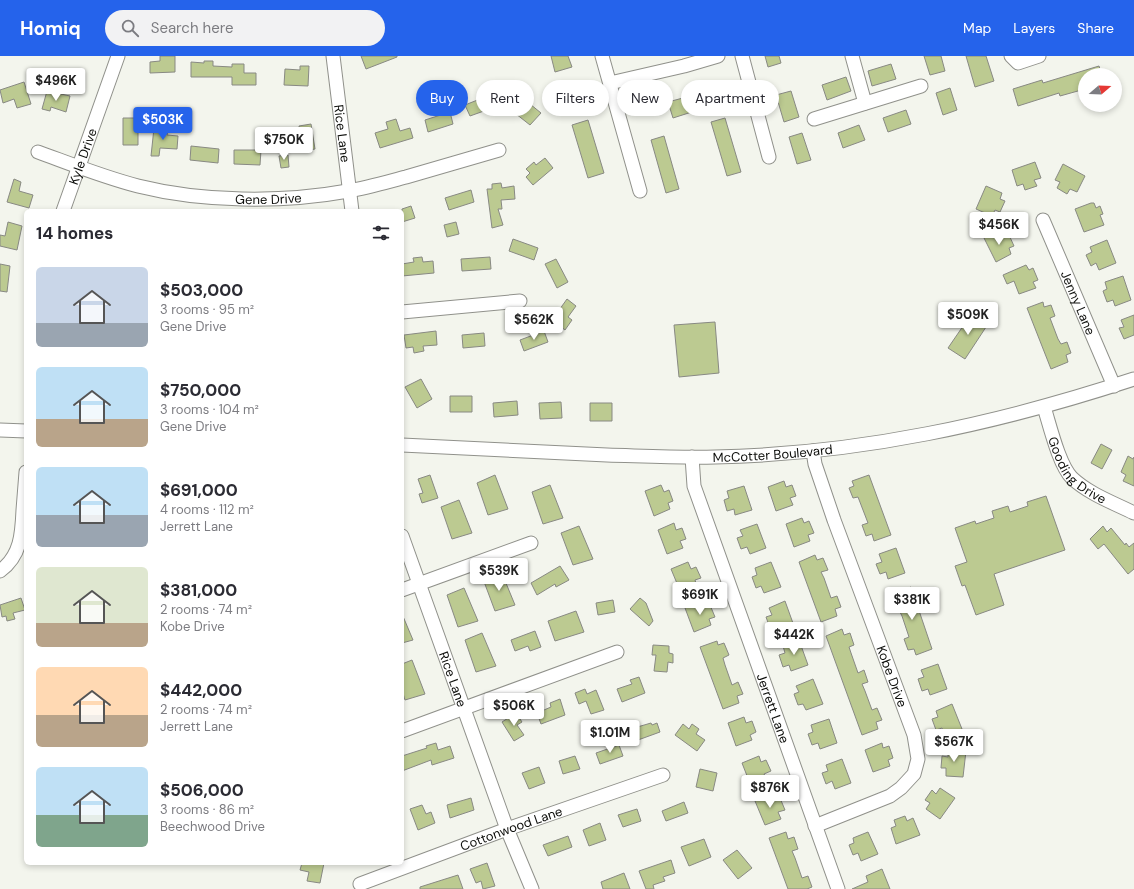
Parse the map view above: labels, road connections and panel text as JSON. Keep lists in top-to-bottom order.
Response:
{
  "streets": {
    "street": [
      "Rice Lane",
      "Kyle Drive",
      "Gene Drive",
      "Jenny Lane",
      "McCotter Boulevard",
      "Gooding Drive",
      "Kobe Drive",
      "Jerrett Lane",
      "Cottonwood Lane"
    ]
  },
  "crossings": [
    ["Rice Lane", "Gene Drive"],
    ["Rice Lane", "Cottonwood Lane"],
    ["Kyle Drive", "Gene Drive"],
    ["Jenny Lane", "McCotter Boulevard"],
    ["McCotter Boulevard", "Gooding Drive"],
    ["McCotter Boulevard", "Kobe Drive"],
    ["McCotter Boulevard", "Jerrett Lane"],
    ["Kobe Drive", "Jerrett Lane"]
  ],
  "north": "right",
  "page": {
    "header": "Homiq",
    "search": "Search here",
    "nav": ["Map", "Layers", "Share"],
    "price": [
      "$496K",
      "$503K",
      "$750K",
      "$456K",
      "$509K",
      "$562K",
      "$539K",
      "$691K",
      "$381K",
      "$442K",
      "$506K",
      "$1.01M",
      "$567K",
      "$876K"
    ],
    "chip": [
      "Buy",
      "Rent",
      "Filters",
      "New",
      "Apartment"
    ],
    "heading": "14 homes",
    "list": [
      {
        "name": "$503,000",
        "note": "3 rooms · 95 m² · Gene Drive"
      },
      {
        "name": "$750,000",
        "note": "3 rooms · 104 m² · Gene Drive"
      },
      {
        "name": "$691,000",
        "note": "4 rooms · 112 m² · Jerrett Lane"
      },
      {
        "name": "$381,000",
        "note": "2 rooms · 74 m² · Kobe Drive"
      },
      {
        "name": "$442,000",
        "note": "2 rooms · 74 m² · Jerrett Lane"
      },
      {
        "name": "$506,000",
        "note": "3 rooms · 86 m² · Beechwood Drive"
      }
    ]
  }
}
